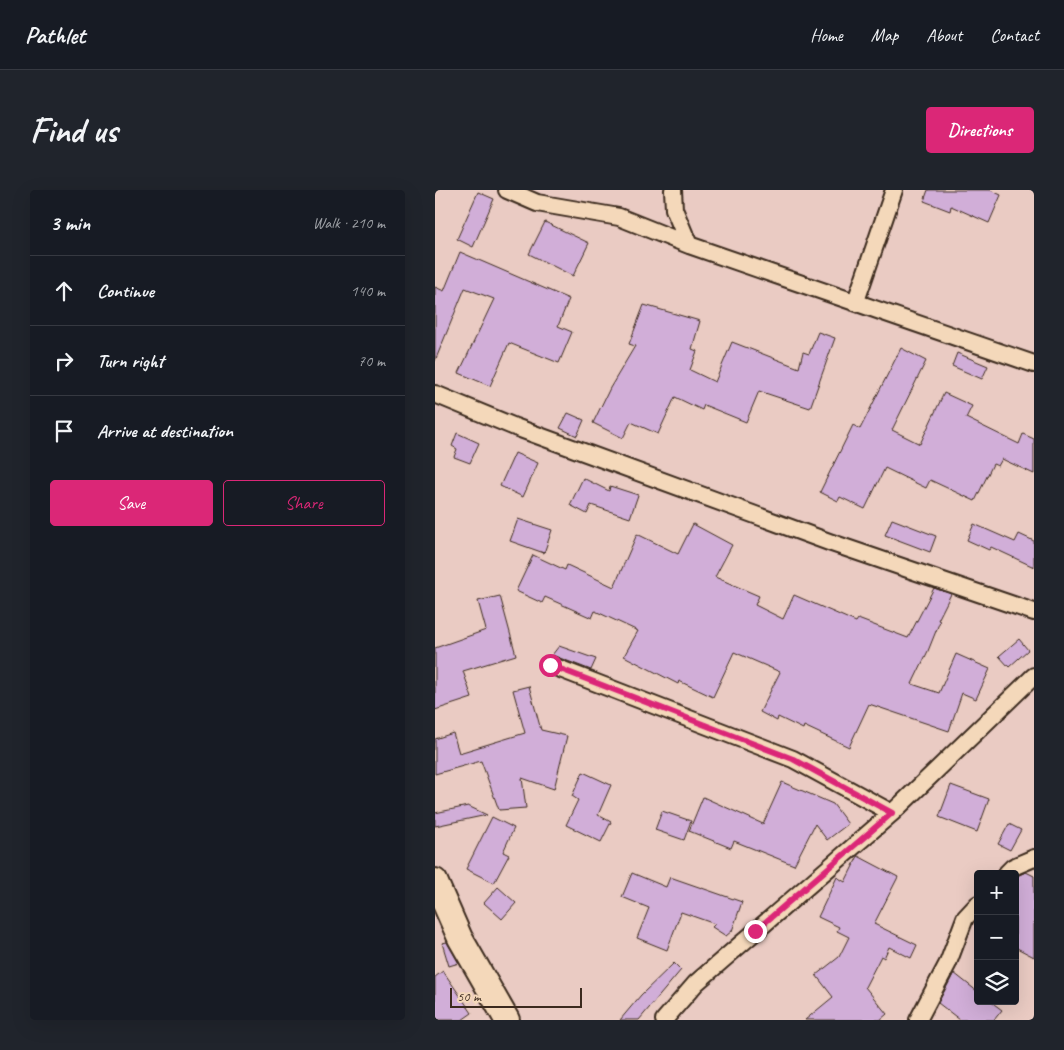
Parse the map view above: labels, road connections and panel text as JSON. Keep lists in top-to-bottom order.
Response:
{
  "scale_bar": "50 m",
  "page": {
    "header": "Pathlet",
    "nav": [
      "Home",
      "Map",
      "About",
      "Contact"
    ],
    "buttons": [
      "Directions",
      ["Save", "Share"]
    ],
    "title": "Find us",
    "heading": ["3 min", "Walk · 210 m"],
    "list": [
      ["Continue", "140 m"],
      ["Turn right", "70 m"],
      "Arrive at destination"
    ],
    "map_buttons": ["+", "−"],
    "scale": "50 m"
  }
}
